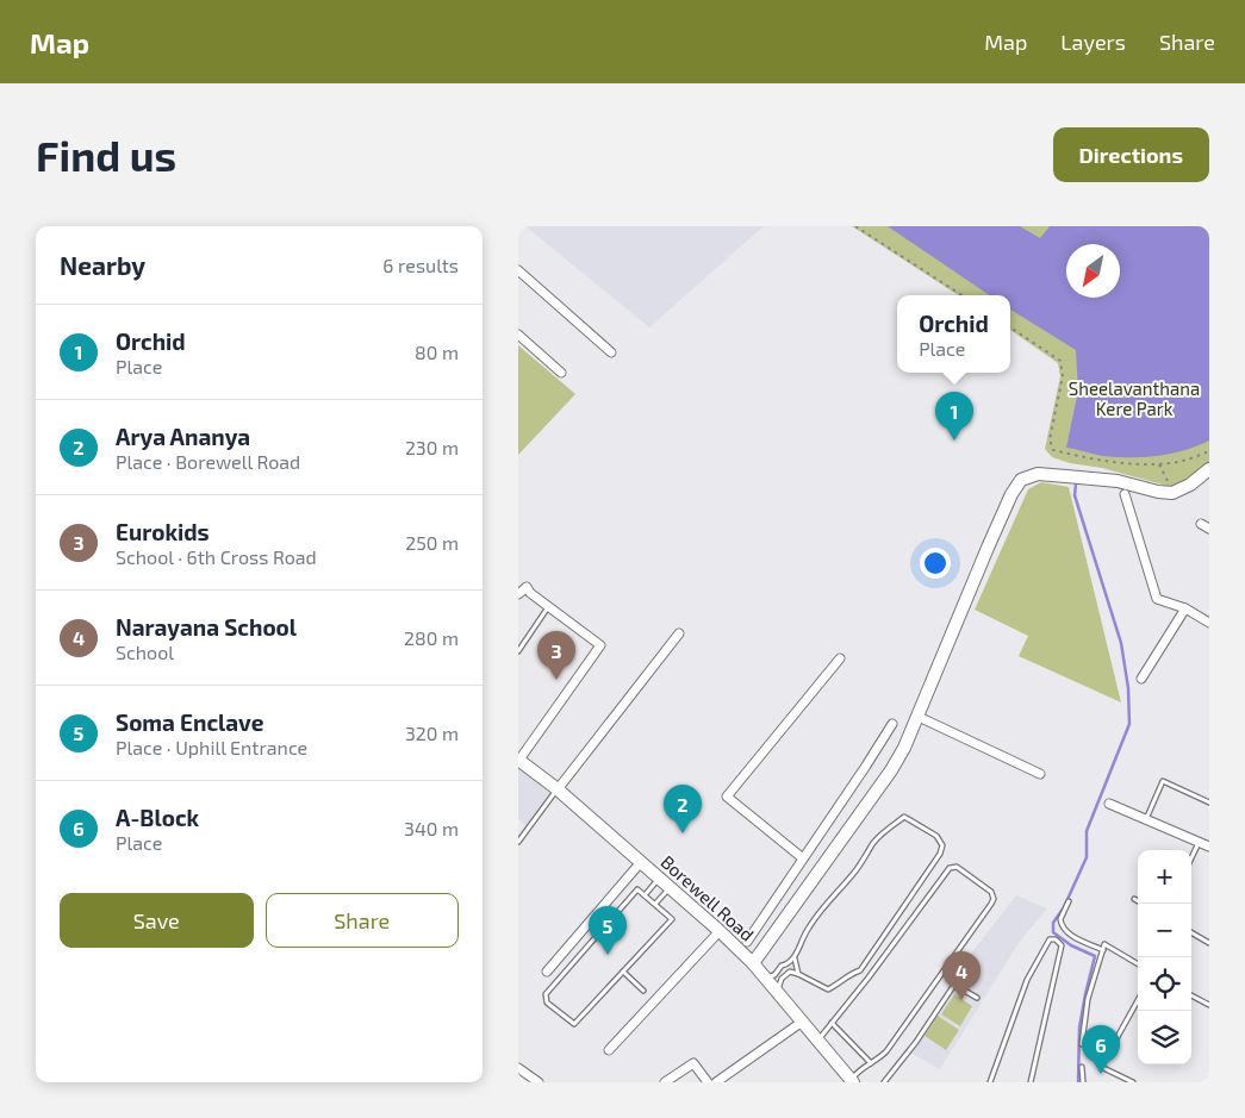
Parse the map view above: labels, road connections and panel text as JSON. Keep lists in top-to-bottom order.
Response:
{
  "streets": {
    "street": ["Borewell Road"]
  },
  "parks": ["Sheelavanthana Kere Park"],
  "north": "bottom left",
  "page": {
    "header": "Map",
    "nav": ["Map", "Layers", "Share"],
    "buttons": [
      "Directions",
      ["Save", "Share"]
    ],
    "title": "Find us",
    "heading": ["Nearby", "6 results"],
    "popup": ["Orchid", "Place"],
    "list": [
      {
        "mark": "1",
        "name": "Orchid",
        "note": "Place",
        "value": "80 m"
      },
      {
        "mark": "2",
        "name": "Arya Ananya",
        "note": "Place · Borewell Road",
        "value": "230 m"
      },
      {
        "mark": "3",
        "name": "Eurokids",
        "note": "School · 6th Cross Road",
        "value": "250 m"
      },
      {
        "mark": "4",
        "name": "Narayana School",
        "note": "School",
        "value": "280 m"
      },
      {
        "mark": "5",
        "name": "Soma Enclave",
        "note": "Place · Uphill Entrance",
        "value": "320 m"
      },
      {
        "mark": "6",
        "name": "A-Block",
        "note": "Place",
        "value": "340 m"
      }
    ],
    "pins": [
      "1",
      "3",
      "2",
      "5",
      "4",
      "6"
    ],
    "map_buttons": ["+", "−"]
  }
}
